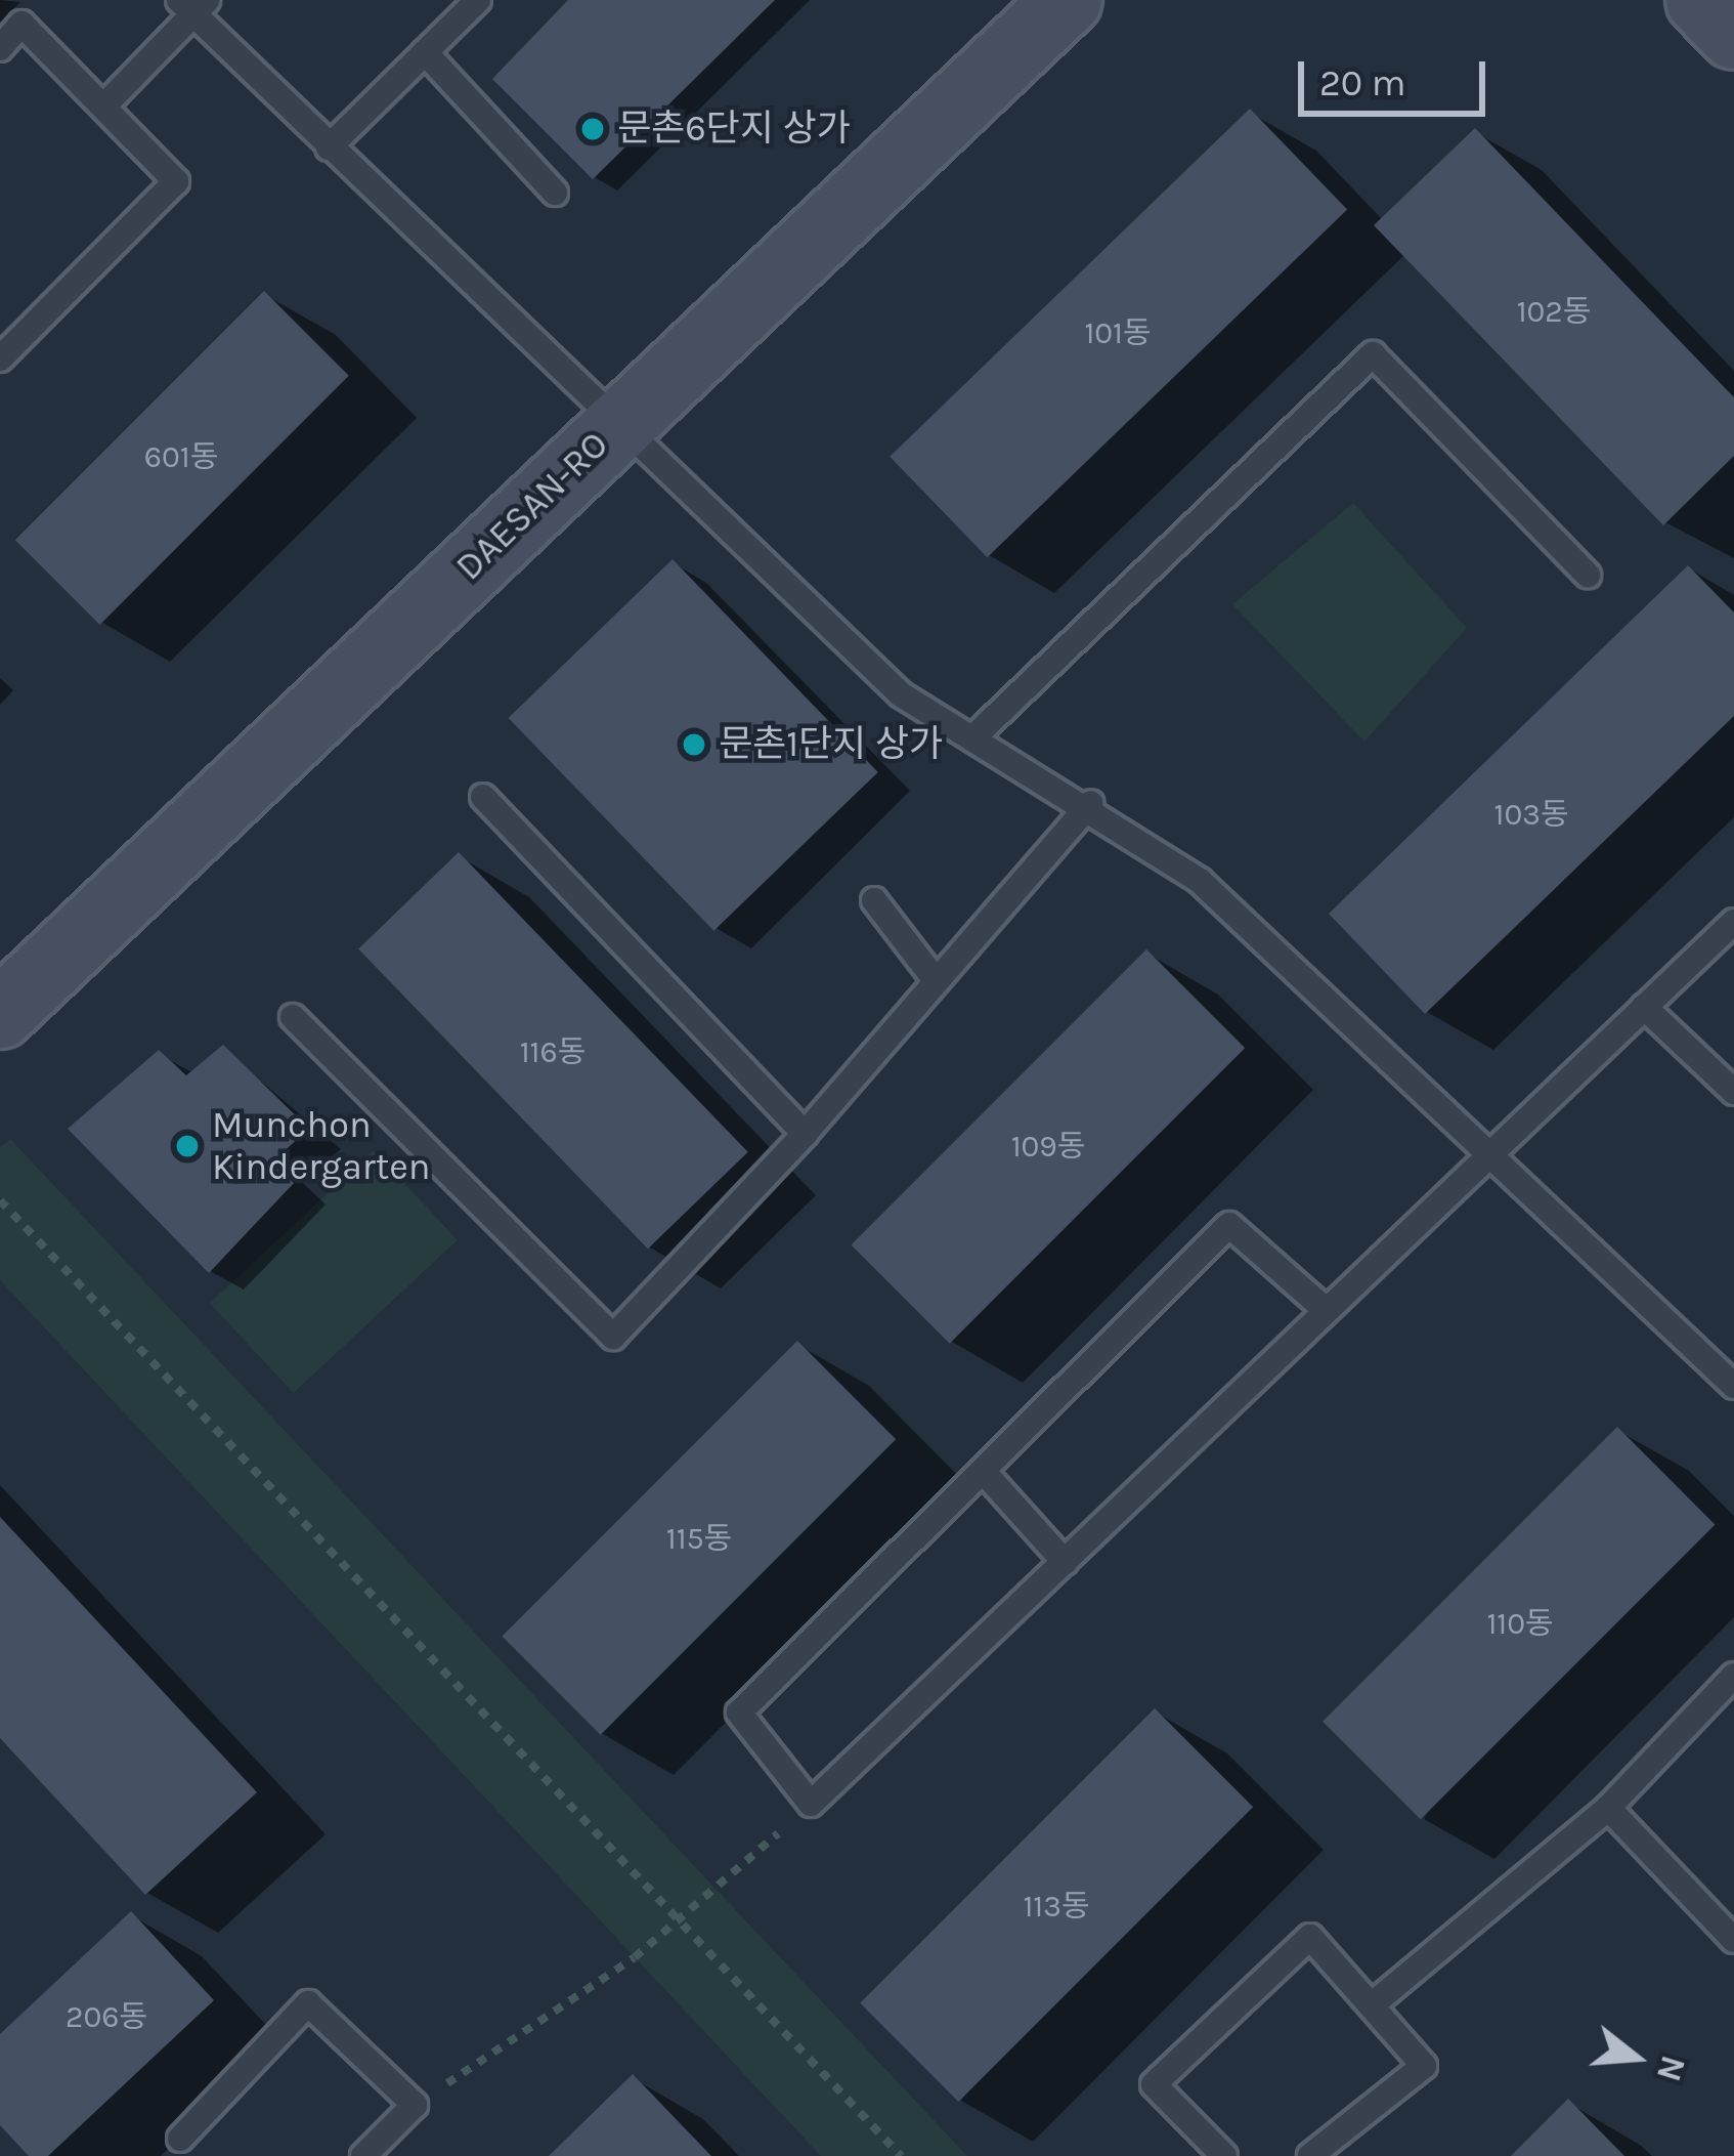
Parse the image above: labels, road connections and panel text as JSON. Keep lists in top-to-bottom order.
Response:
{
  "streets": {
    "main road": ["DAESAN-RO"]
  },
  "places": ["문촌6단지 상가", "문촌1단지 상가", "Munchon Kindergarten"],
  "house_numbers": [
    "102동",
    "101동",
    "601동",
    "103동",
    "116동",
    "109동",
    "115동",
    "110동",
    "113동",
    "206동"
  ],
  "scale_bar": "20 m",
  "north": "right"
}
